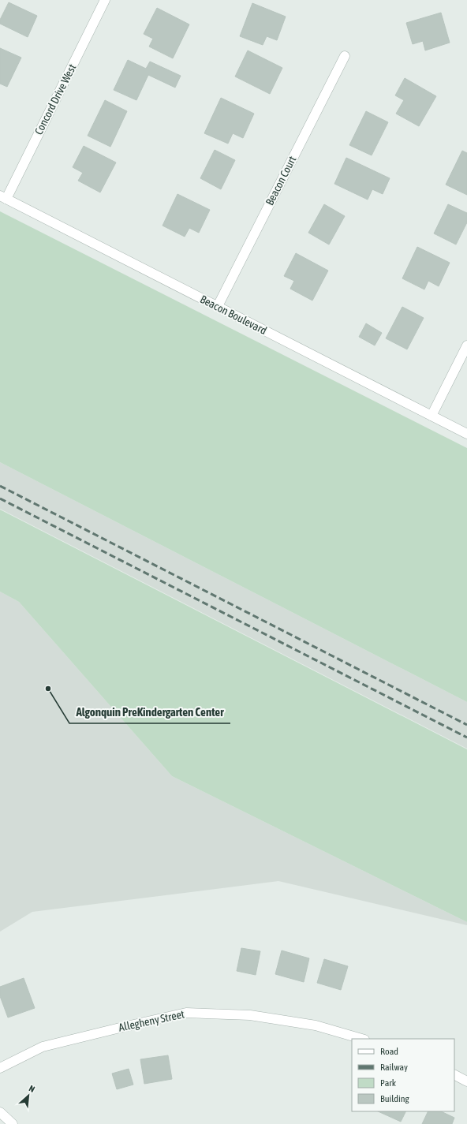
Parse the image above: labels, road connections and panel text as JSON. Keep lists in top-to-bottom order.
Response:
{
  "streets": {
    "street": [
      "Concord Drive West",
      "Beacon Court",
      "Beacon Boulevard",
      "Allegheny Street"
    ]
  },
  "crossings": [
    ["Concord Drive West", "Beacon Boulevard"],
    ["Beacon Court", "Beacon Boulevard"]
  ],
  "places": ["Algonquin PreKindergarten Center"],
  "legend": [
    "Road",
    "Railway",
    "Park",
    "Building"
  ],
  "north": "top right"
}
